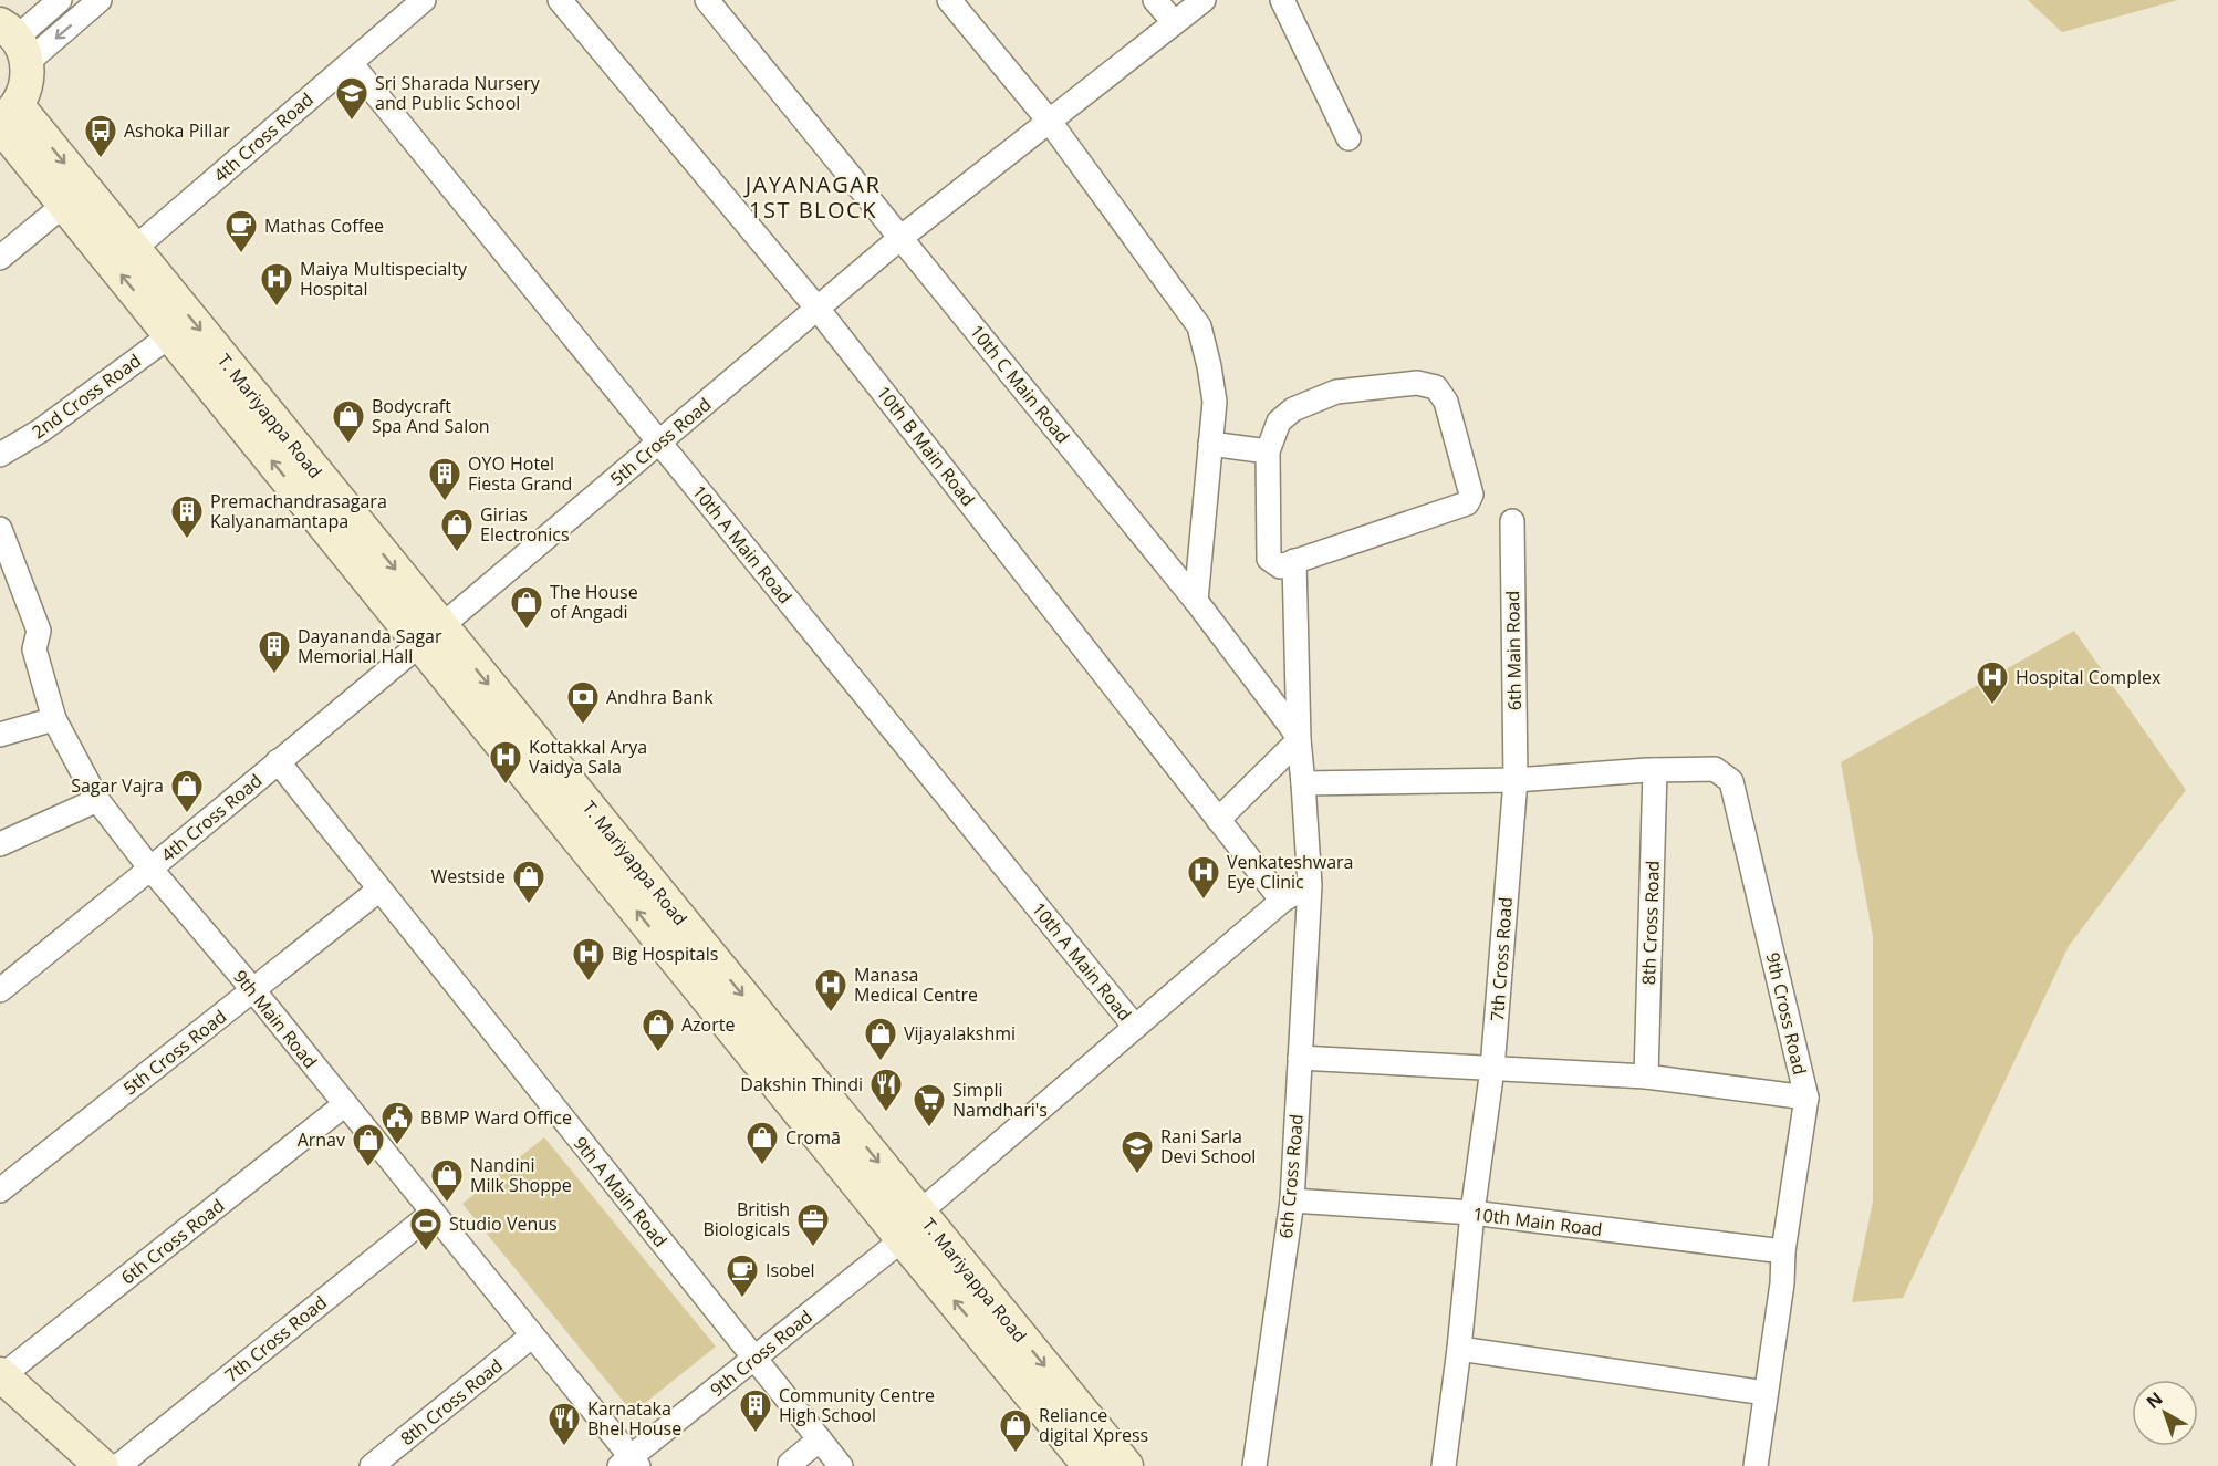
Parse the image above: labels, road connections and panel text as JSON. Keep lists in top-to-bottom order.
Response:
{
  "streets": {
    "main road": ["T. Mariyappa Road"],
    "street": [
      "4th Cross Road",
      "10th C Main Road",
      "2nd Cross Road",
      "5th Cross Road",
      "10th B Main Road",
      "10th A Main Road",
      "6th Main Road",
      "8th Cross Road",
      "7th Cross Road",
      "9th Cross Road",
      "9th Main Road",
      "6th Cross Road",
      "9th A Main Road",
      "10th Main Road"
    ]
  },
  "crossings": [
    ["4th Cross Road", "T. Mariyappa Road"],
    ["4th Cross Road", "5th Cross Road"],
    ["4th Cross Road", "10th A Main Road"],
    ["4th Cross Road", "9th Main Road"],
    ["4th Cross Road", "9th A Main Road"],
    ["10th C Main Road", "5th Cross Road"],
    ["10th C Main Road", "6th Cross Road"],
    ["2nd Cross Road", "T. Mariyappa Road"],
    ["T. Mariyappa Road", "5th Cross Road"],
    ["T. Mariyappa Road", "9th Cross Road"],
    ["5th Cross Road", "10th B Main Road"],
    ["5th Cross Road", "10th A Main Road"],
    ["5th Cross Road", "9th Main Road"],
    ["5th Cross Road", "9th A Main Road"],
    ["6th Main Road", "7th Cross Road"],
    ["6th Main Road", "9th Cross Road"],
    ["8th Cross Road", "9th Cross Road"],
    ["8th Cross Road", "9th Main Road"],
    ["7th Cross Road", "9th Cross Road"],
    ["7th Cross Road", "9th Main Road"],
    ["7th Cross Road", "10th Main Road"],
    ["9th Cross Road", "9th Main Road"],
    ["9th Cross Road", "9th A Main Road"],
    ["9th Cross Road", "10th Main Road"],
    ["9th Main Road", "6th Cross Road"],
    ["6th Cross Road", "10th Main Road"]
  ],
  "districts": ["JAYANAGAR 1ST BLOCK"],
  "places": {
    "school or university": ["Sri Sharada Nursery and Public School", "Rani Sarla Devi School"],
    "bus stop": ["Ashoka Pillar"],
    "cafe": ["Mathas Coffee", "Isobel"],
    "hospital": [
      "Maiya Multispecialty Hospital",
      "Hospital Complex",
      "Kottakkal Arya Vaidya Sala",
      "Venkateshwara Eye Clinic",
      "Big Hospitals",
      "Manasa Medical Centre"
    ],
    "shop": [
      "Bodycraft Spa And Salon",
      "Girias Electronics",
      "The House of Angadi",
      "Sagar Vajra",
      "Westside",
      "Azorte",
      "Vijayalakshmi",
      "Cromā",
      "Arnav",
      "Nandini Milk Shoppe",
      "Reliance digital Xpress"
    ],
    "building": [
      "OYO Hotel Fiesta Grand",
      "Premachandrasagara Kalyanamantapa",
      "Dayananda Sagar Memorial Hall",
      "Community Centre High School"
    ],
    "bank": ["Andhra Bank"],
    "restaurant": ["Dakshin Thindi", "Karnataka Bhel House"],
    "supermarket": ["Simpli Namdhari's"],
    "public building": ["BBMP Ward Office"],
    "office": ["British Biologicals"],
    "sports": ["Studio Venus"]
  },
  "north": "top left"
}
